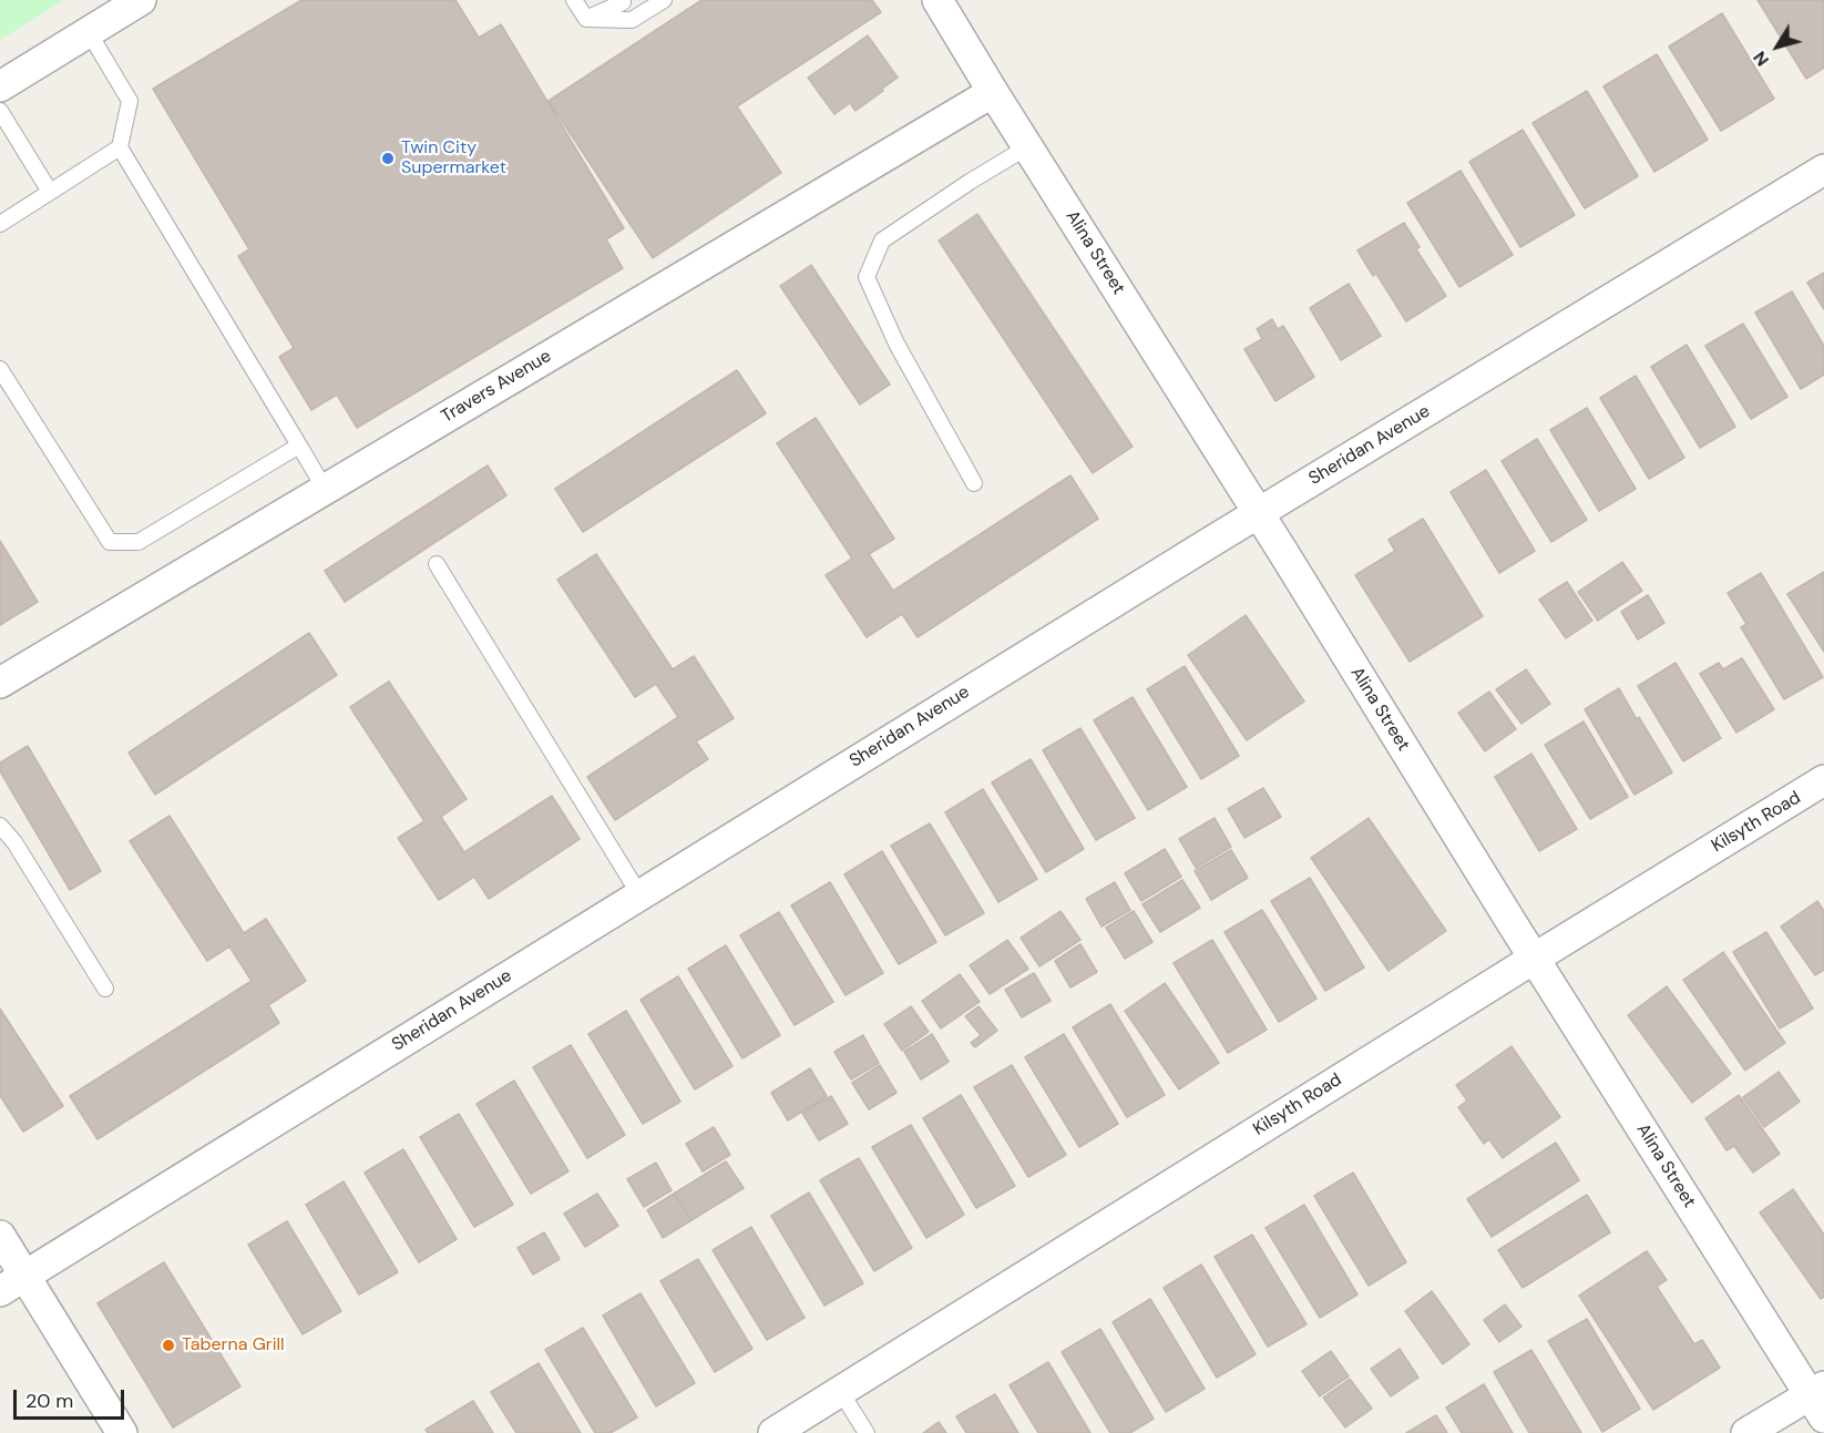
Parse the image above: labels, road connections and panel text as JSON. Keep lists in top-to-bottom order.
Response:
{
  "streets": {
    "street": [
      "Alina Street",
      "Travers Avenue",
      "Sheridan Avenue",
      "Kilsyth Road"
    ]
  },
  "crossings": [
    ["Alina Street", "Travers Avenue"],
    ["Alina Street", "Sheridan Avenue"],
    ["Alina Street", "Kilsyth Road"]
  ],
  "places": ["Twin City Supermarket", "Taberna Grill"],
  "scale_bar": "20 m",
  "north": "bottom left"
}
